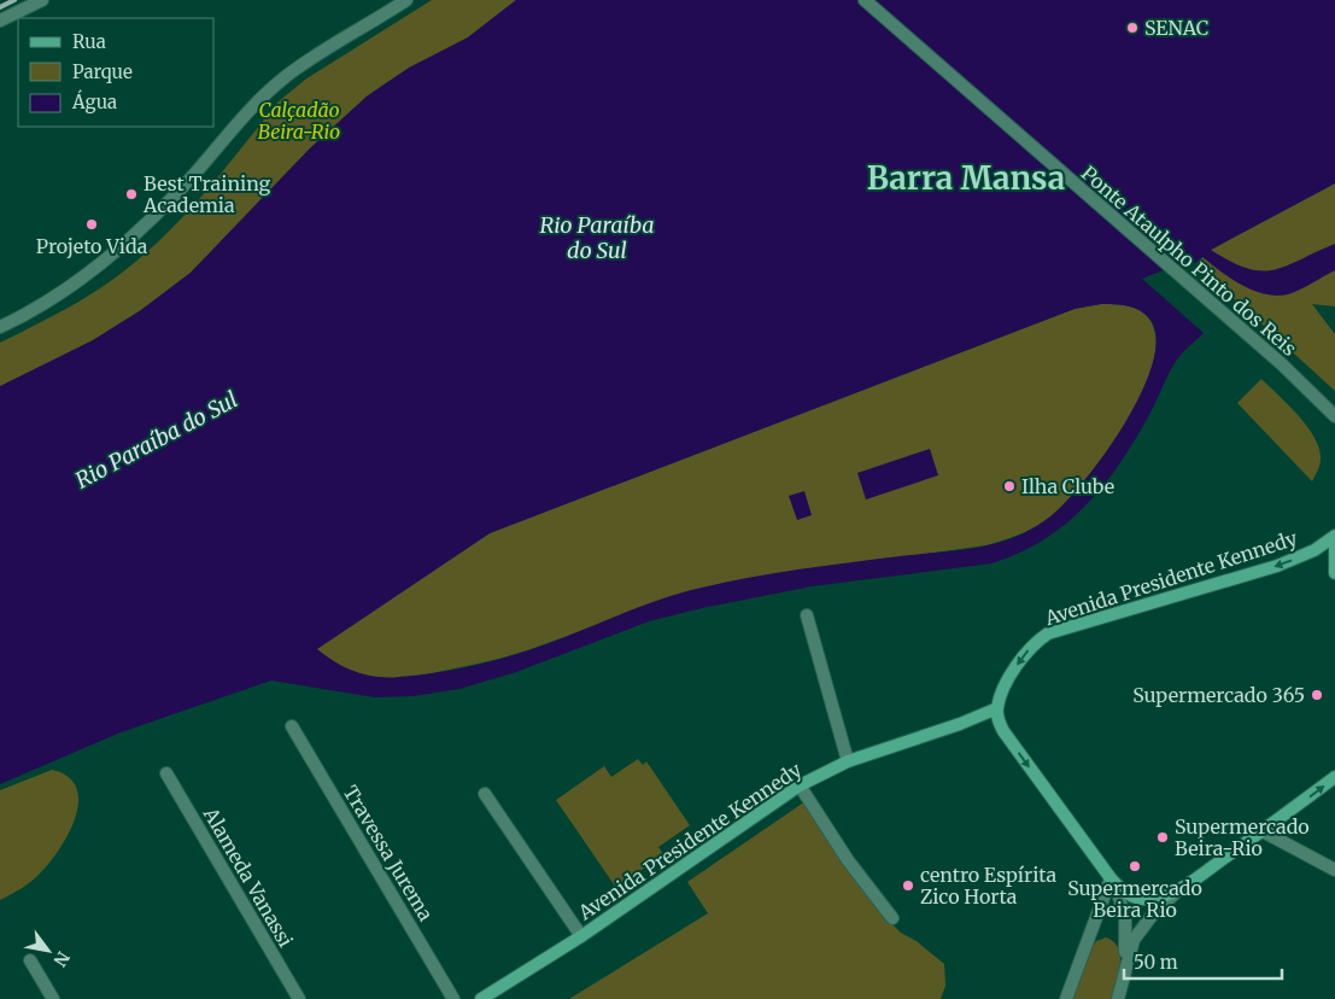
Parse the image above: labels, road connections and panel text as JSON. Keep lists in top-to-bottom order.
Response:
{
  "streets": {
    "main road": ["Avenida Presidente Kennedy"],
    "street": ["Ponte Ataulpho Pinto dos Reis", "Travessa Jurema", "Alameda Vanassi"]
  },
  "one_way": ["Avenida Presidente Kennedy"],
  "districts": ["Barra Mansa"],
  "water": ["Rio Paraíba do Sul"],
  "parks": ["Calçadão Beira-Rio"],
  "places": [
    "SENAC",
    "Best Training Academia",
    "Projeto Vida",
    "Ilha Clube",
    "Supermercado 365",
    "Supermercado Beira-Rio",
    "Supermercado Beira Rio",
    "centro Espírita Zico Horta"
  ],
  "legend": ["Rua", "Parque", "Água"],
  "scale_bar": "50 m",
  "north": "bottom right"
}
